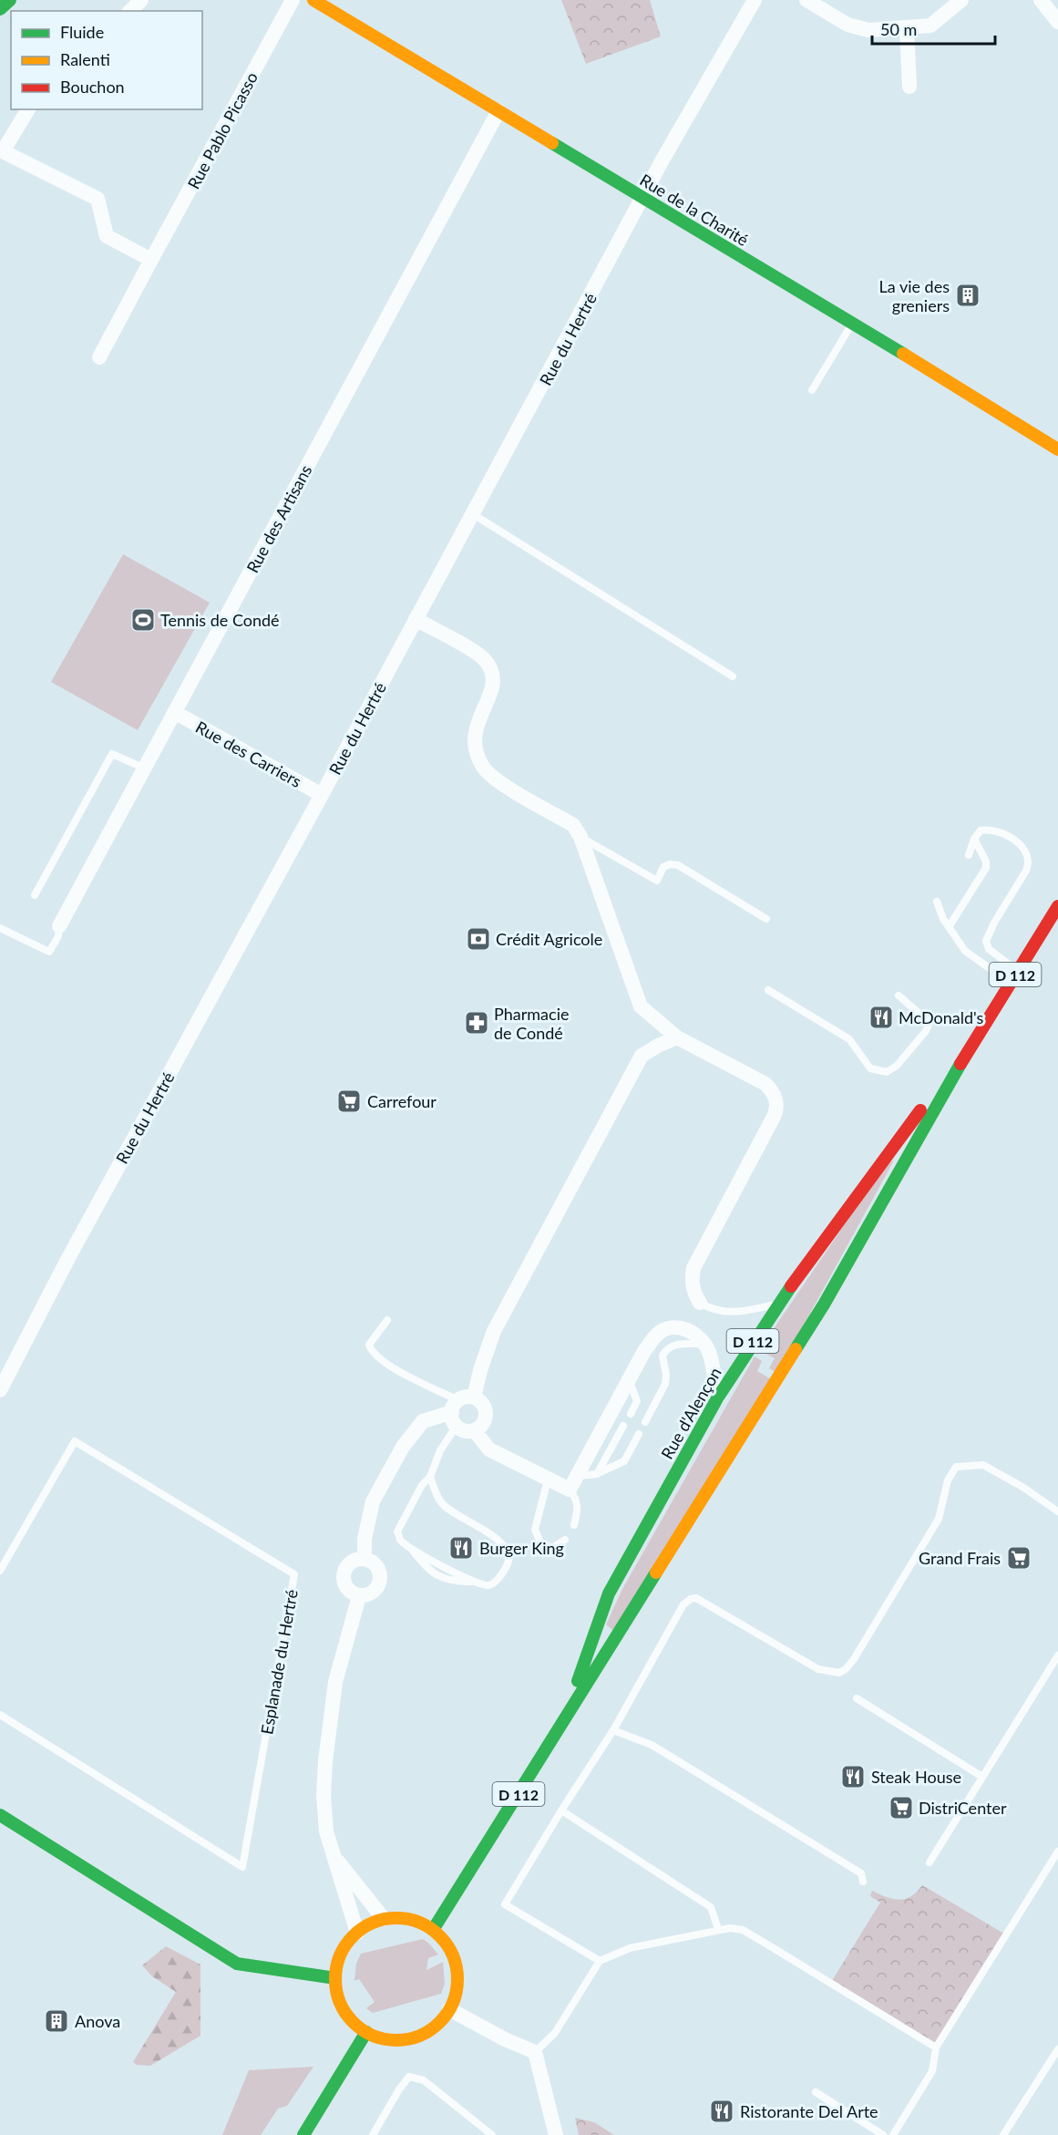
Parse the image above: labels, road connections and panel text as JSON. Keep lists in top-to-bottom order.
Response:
{
  "streets": {
    "main road": ["Rue de la Charité", "D 112", "Rue d'Alençon"],
    "street": [
      "Rue Pablo Picasso",
      "Rue du Hertré",
      "Rue des Artisans",
      "Rue des Carriers"
    ],
    "lane": ["Esplanade du Hertré"]
  },
  "crossings": [
    ["Rue de la Charité", "Rue du Hertré"],
    ["Rue de la Charité", "Rue des Artisans"],
    ["Rue du Hertré", "Rue des Carriers"],
    ["Rue des Artisans", "Rue des Carriers"]
  ],
  "places": {
    "building": ["La vie des greniers", "Anova"],
    "sports": ["Tennis de Condé"],
    "bank": ["Crédit Agricole"],
    "restaurant": [
      "McDonald's",
      "Burger King",
      "Steak House",
      "Ristorante Del Arte"
    ],
    "pharmacy": ["Pharmacie de Condé"],
    "supermarket": ["Carrefour", "Grand Frais", "DistriCenter"]
  },
  "legend": ["Fluide", "Ralenti", "Bouchon"],
  "scale_bar": "50 m"
}
